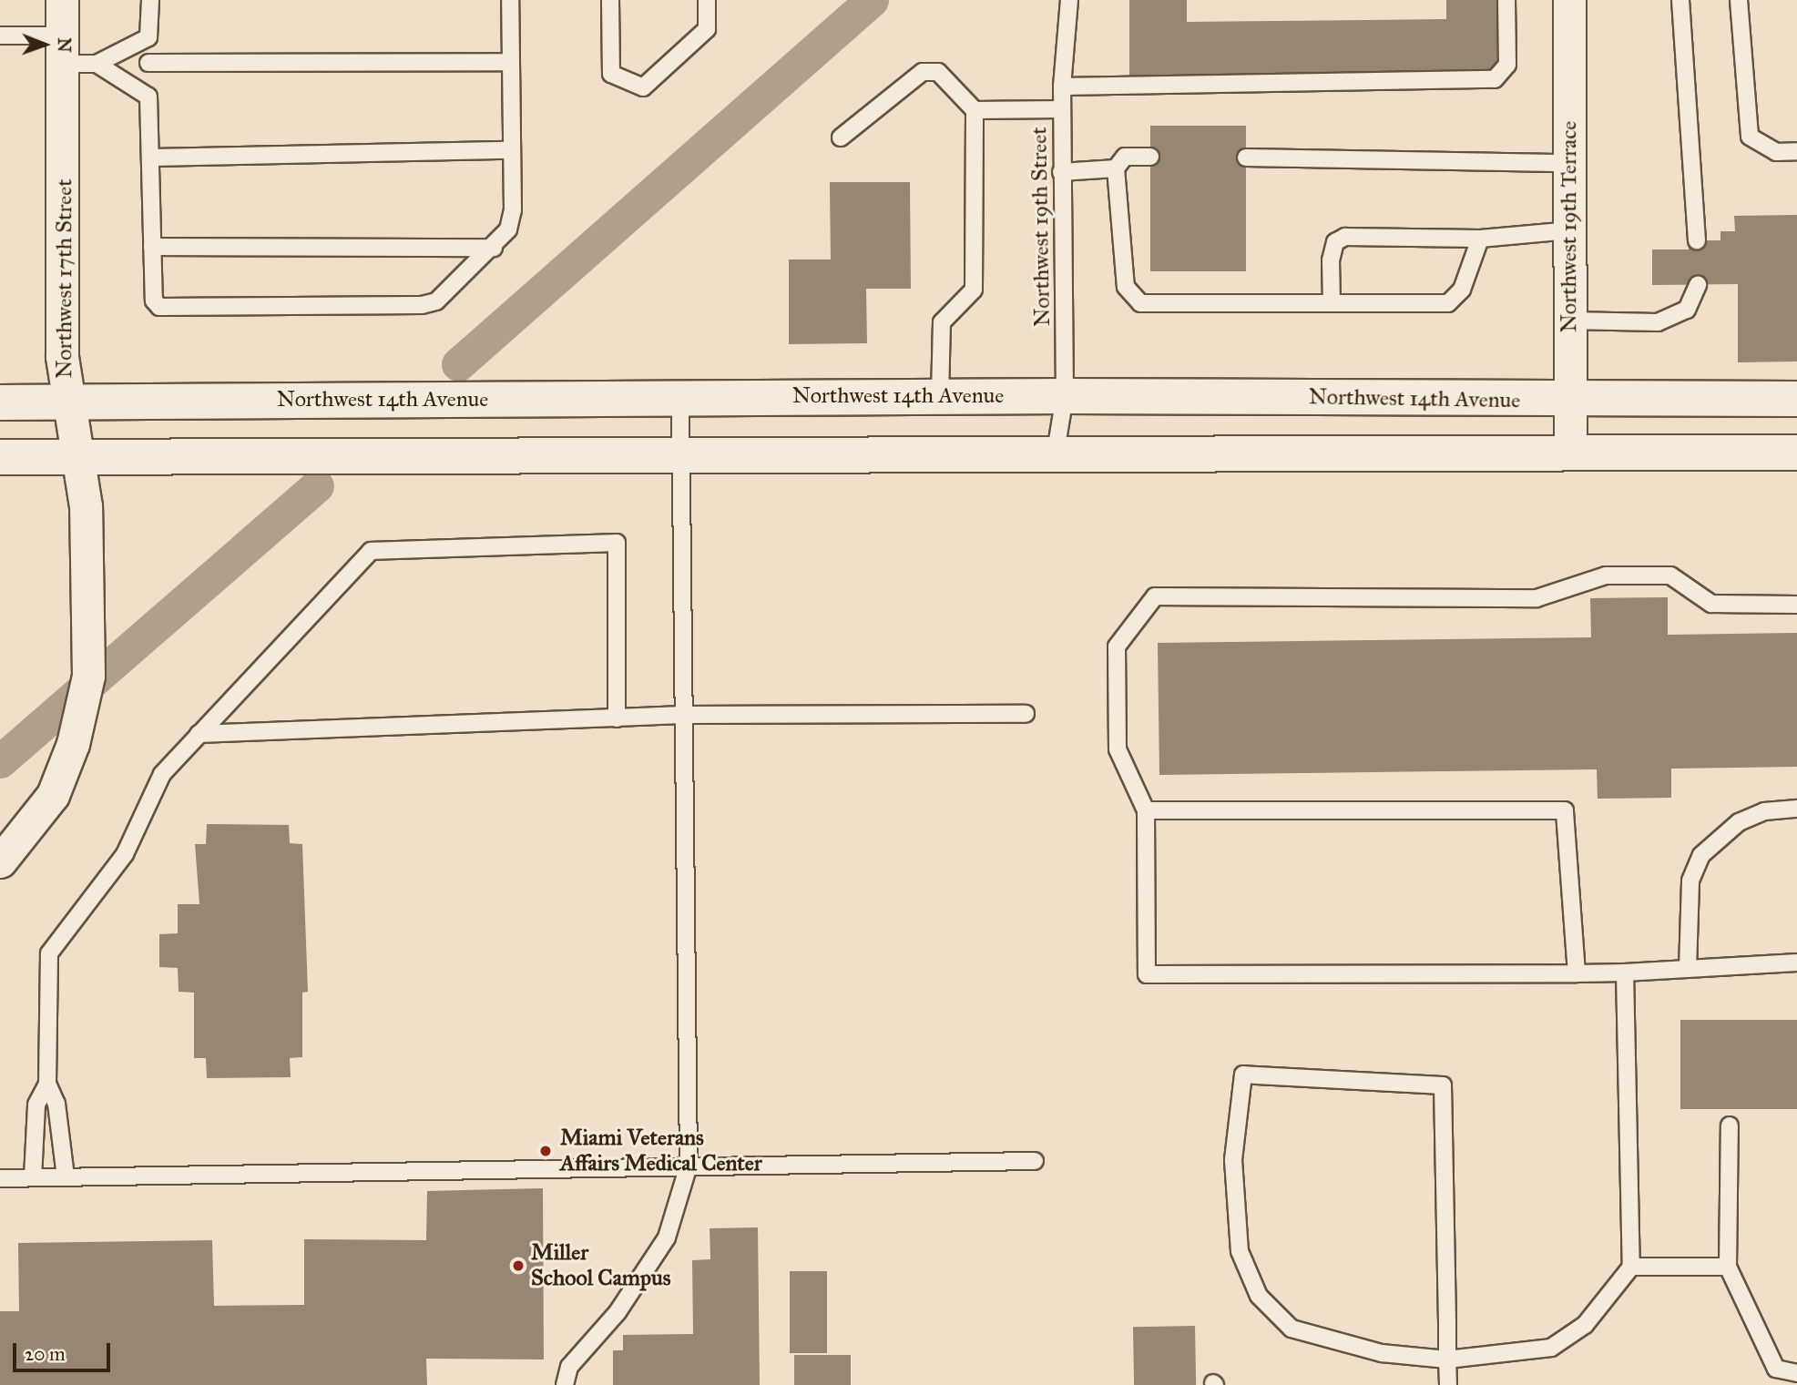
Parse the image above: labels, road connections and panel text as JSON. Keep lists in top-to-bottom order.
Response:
{
  "streets": {
    "street": ["Northwest 19th Terrace", "Northwest 17th Street", "Northwest 14th Avenue"],
    "lane": ["Northwest 19th Street"]
  },
  "crossings": [
    ["Northwest 19th Street", "Northwest 14th Avenue"],
    ["Northwest 19th Terrace", "Northwest 14th Avenue"],
    ["Northwest 17th Street", "Northwest 14th Avenue"]
  ],
  "places": ["Miami Veterans Affairs Medical Center", "Miller School Campus"],
  "scale_bar": "20 m",
  "north": "right"
}
